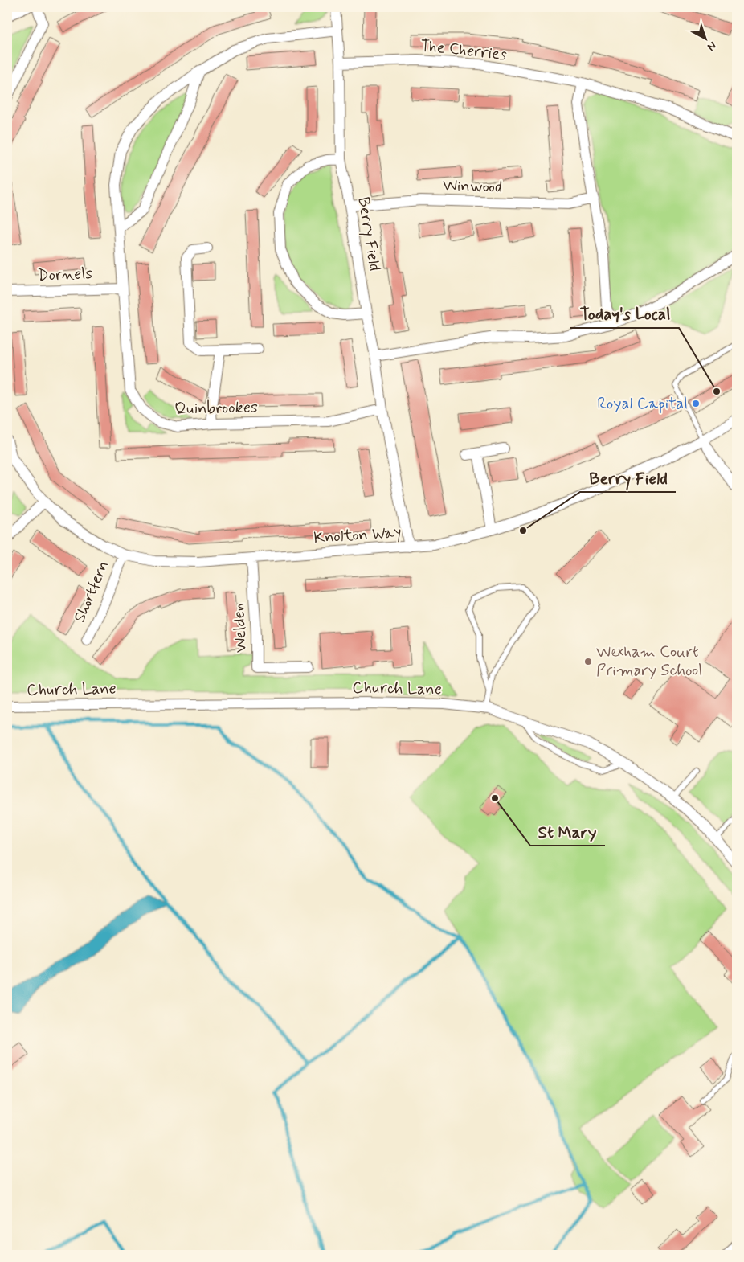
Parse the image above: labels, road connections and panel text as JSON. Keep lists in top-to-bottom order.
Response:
{
  "streets": {
    "street": [
      "The Cherries",
      "Winwood",
      "Berry Field",
      "Dornels",
      "Quinbrookes",
      "Knolton Way",
      "Shortfern",
      "Welden",
      "Church Lane"
    ]
  },
  "crossings": [
    ["The Cherries", "Berry Field"],
    ["Winwood", "Berry Field"],
    ["Berry Field", "Quinbrookes"],
    ["Berry Field", "Knolton Way"],
    ["Dornels", "Quinbrookes"],
    ["Knolton Way", "Shortfern"],
    ["Knolton Way", "Welden"]
  ],
  "places": [
    "Today's Local",
    "Royal Capital",
    "Berry Field",
    "Wexham Court Primary School",
    "St Mary"
  ],
  "north": "bottom right"
}
